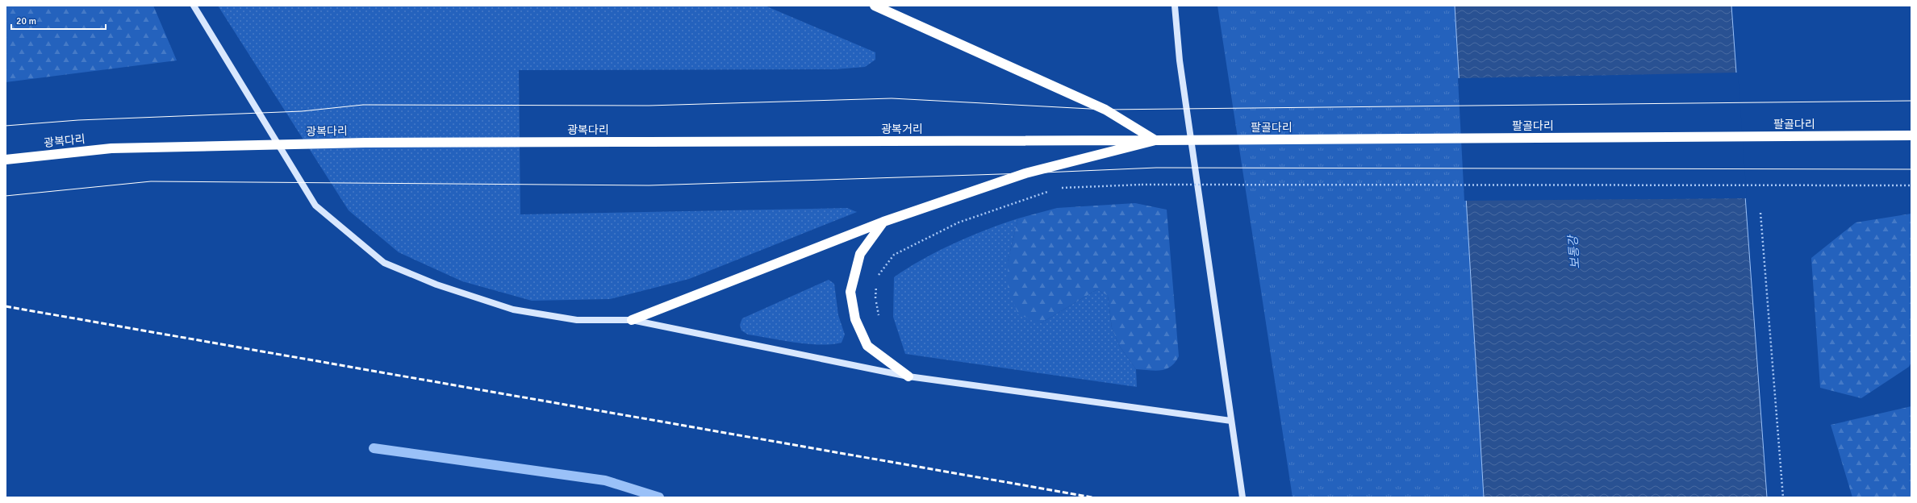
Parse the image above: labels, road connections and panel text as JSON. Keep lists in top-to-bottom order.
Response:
{
  "streets": {
    "highway": ["팔골다리", "광복거리", "광복다리"]
  },
  "crossings": [
    ["팔골다리", "광복거리"],
    ["광복거리", "광복다리"]
  ],
  "water": ["보통강"],
  "scale_bar": "20 m"
}
